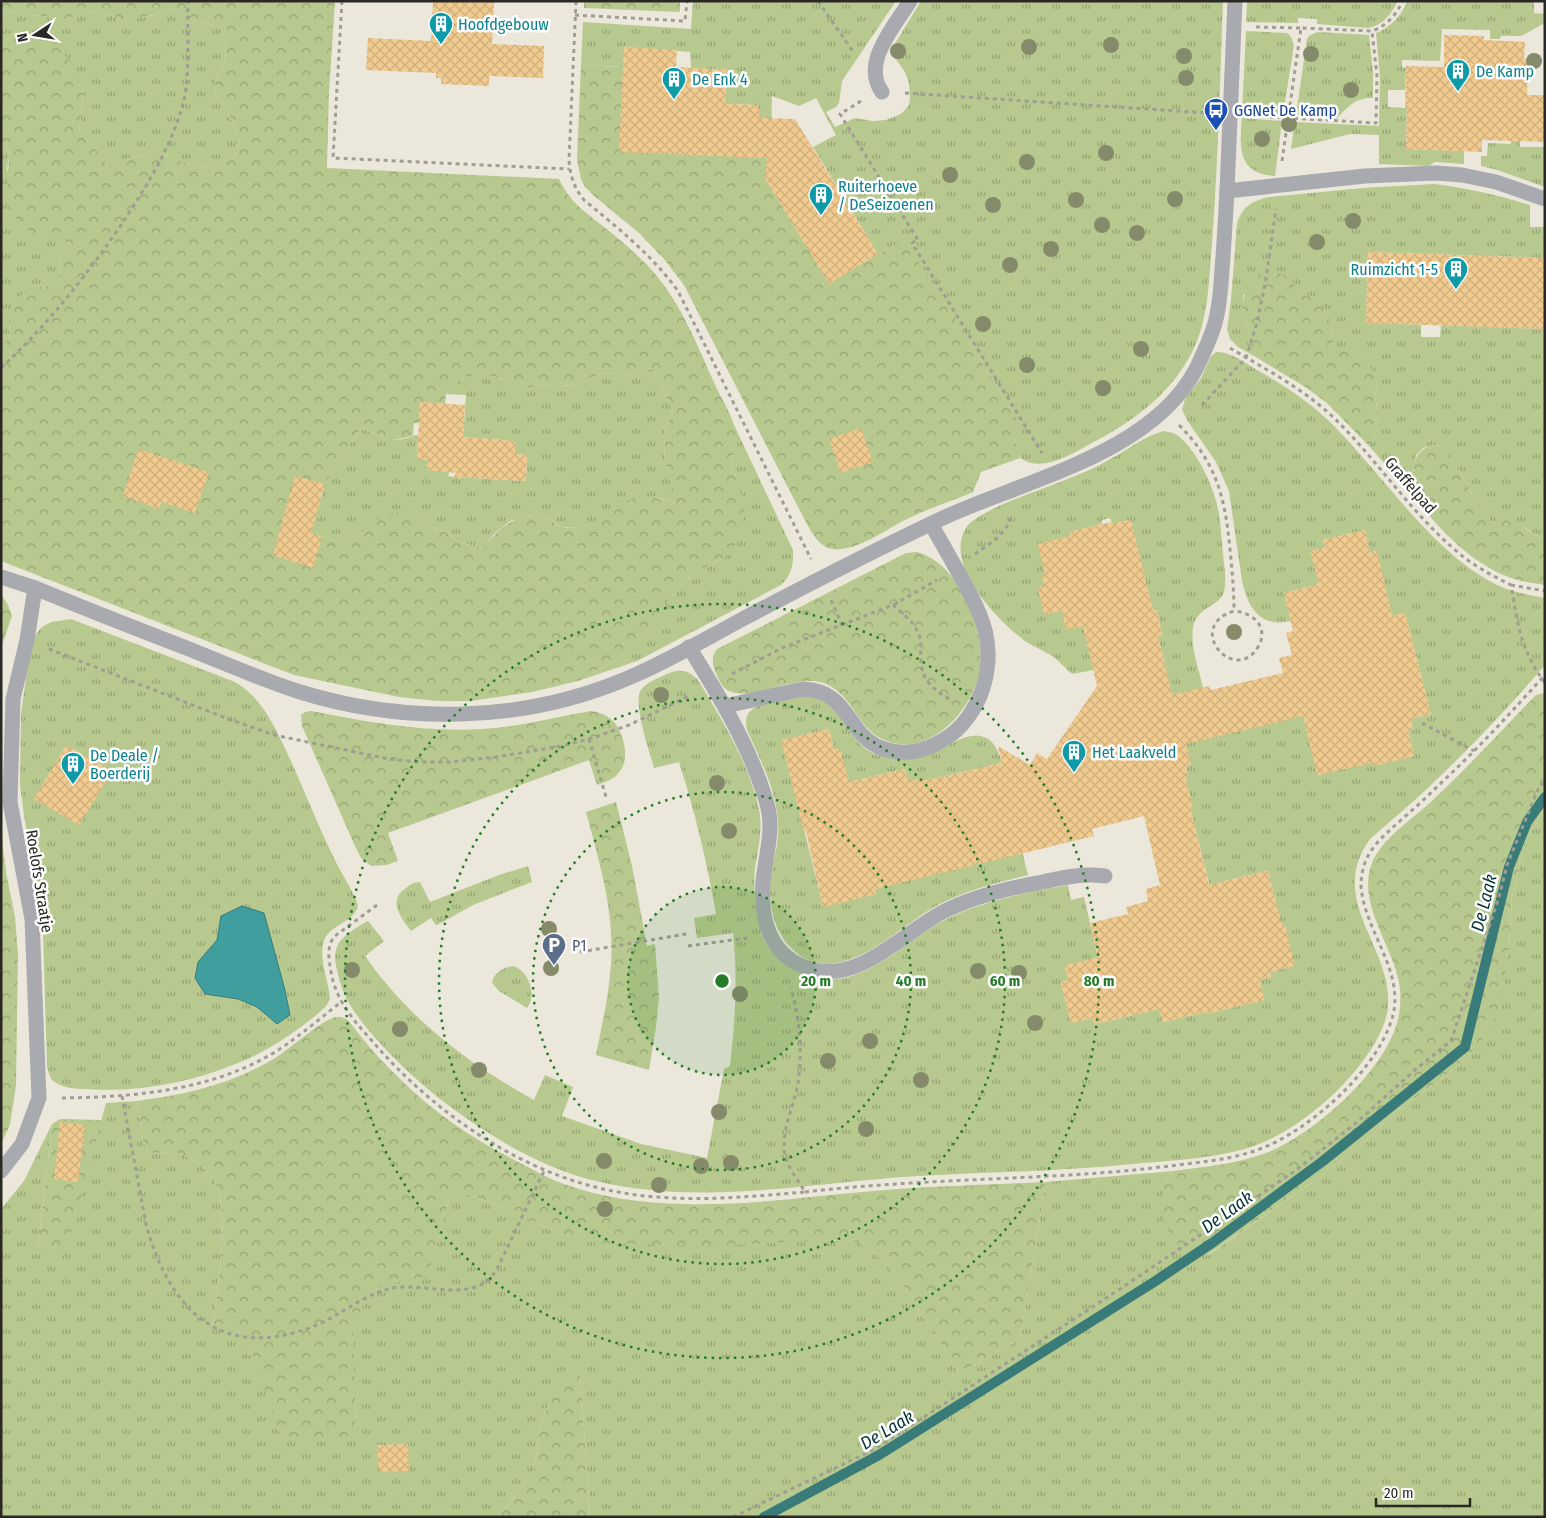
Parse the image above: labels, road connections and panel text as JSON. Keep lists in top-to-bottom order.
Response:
{
  "streets": {
    "lane": ["Roelofs Straatje"],
    "path": ["Graffelpad"]
  },
  "water": ["De Laak"],
  "places": {
    "building": [
      "Hoofdgebouw",
      "De Kamp",
      "De Enk 4",
      "Ruiterhoeve / DeSeizoenen",
      "Ruimzicht 1-5",
      "Het Laakveld",
      "De Deale / Boerderij"
    ],
    "bus stop": ["GGNet De Kamp"],
    "parking": ["P1"]
  },
  "scale_bar": "20 m",
  "north": "left",
  "rings": [
    "20 m",
    "40 m",
    "60 m",
    "80 m"
  ]
}
